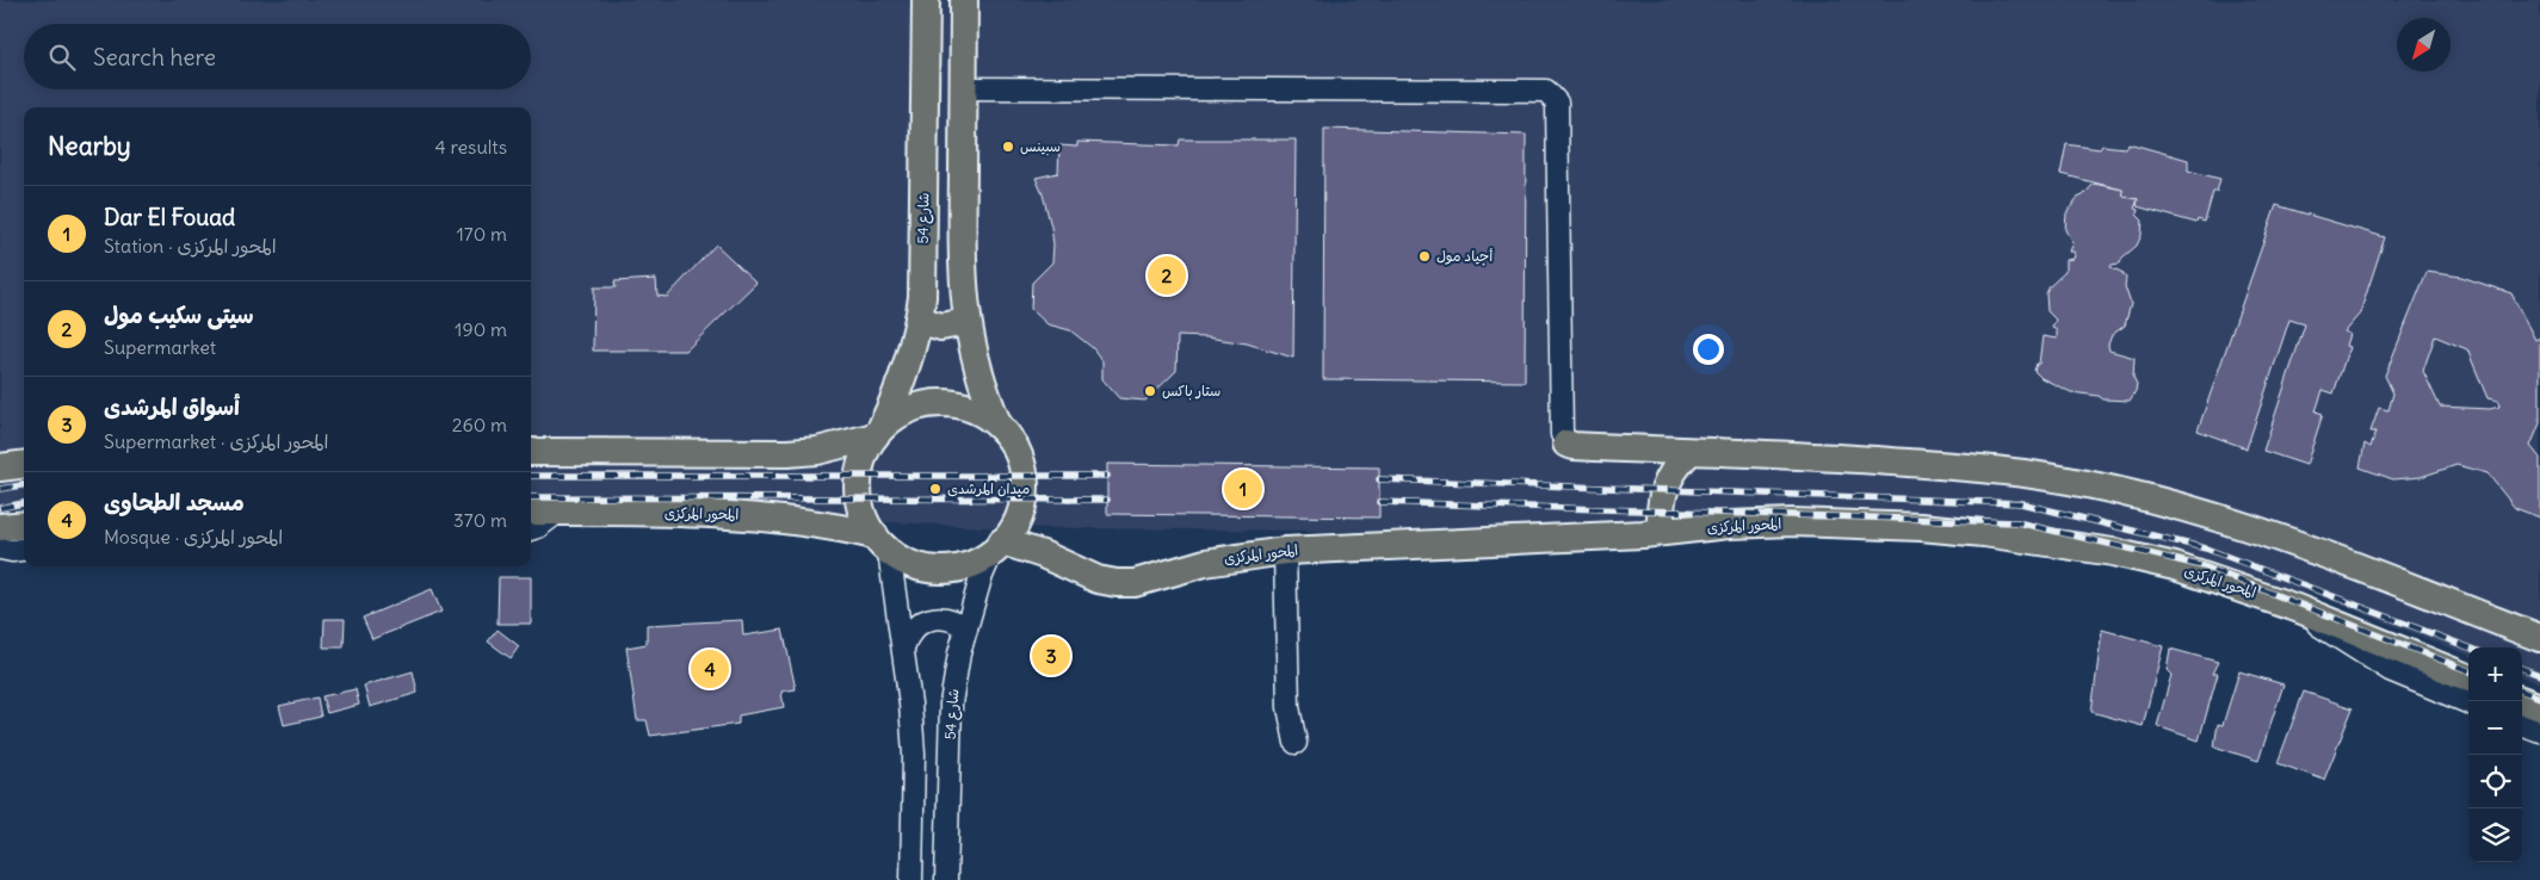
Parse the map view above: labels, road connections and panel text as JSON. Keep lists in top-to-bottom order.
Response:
{
  "streets": {
    "main road": ["شارع 54", "المحور المركزى"]
  },
  "crossings": [
    ["شارع 54", "المحور المركزى"]
  ],
  "places": [
    "سبينس",
    "أجياد مول",
    "ستار باكس",
    "ميدان المرشدى"
  ],
  "north": "bottom left",
  "page": {
    "search": "Search here",
    "heading": ["Nearby", "4 results"],
    "list": [
      {
        "mark": "1",
        "name": "Dar El Fouad",
        "note": "Station · المحور المركزى",
        "value": "170 m"
      },
      {
        "mark": "2",
        "name": "سيتى سكيب مول",
        "note": "Supermarket",
        "value": "190 m"
      },
      {
        "mark": "3",
        "name": "أسواق المرشدى",
        "note": "Supermarket · المحور المركزى",
        "value": "260 m"
      },
      {
        "mark": "4",
        "name": "مسجد الطحاوى",
        "note": "Mosque · المحور المركزى",
        "value": "370 m"
      }
    ],
    "pins": [
      "2",
      "1",
      "3",
      "4"
    ],
    "map_buttons": ["+", "−"]
  }
}
